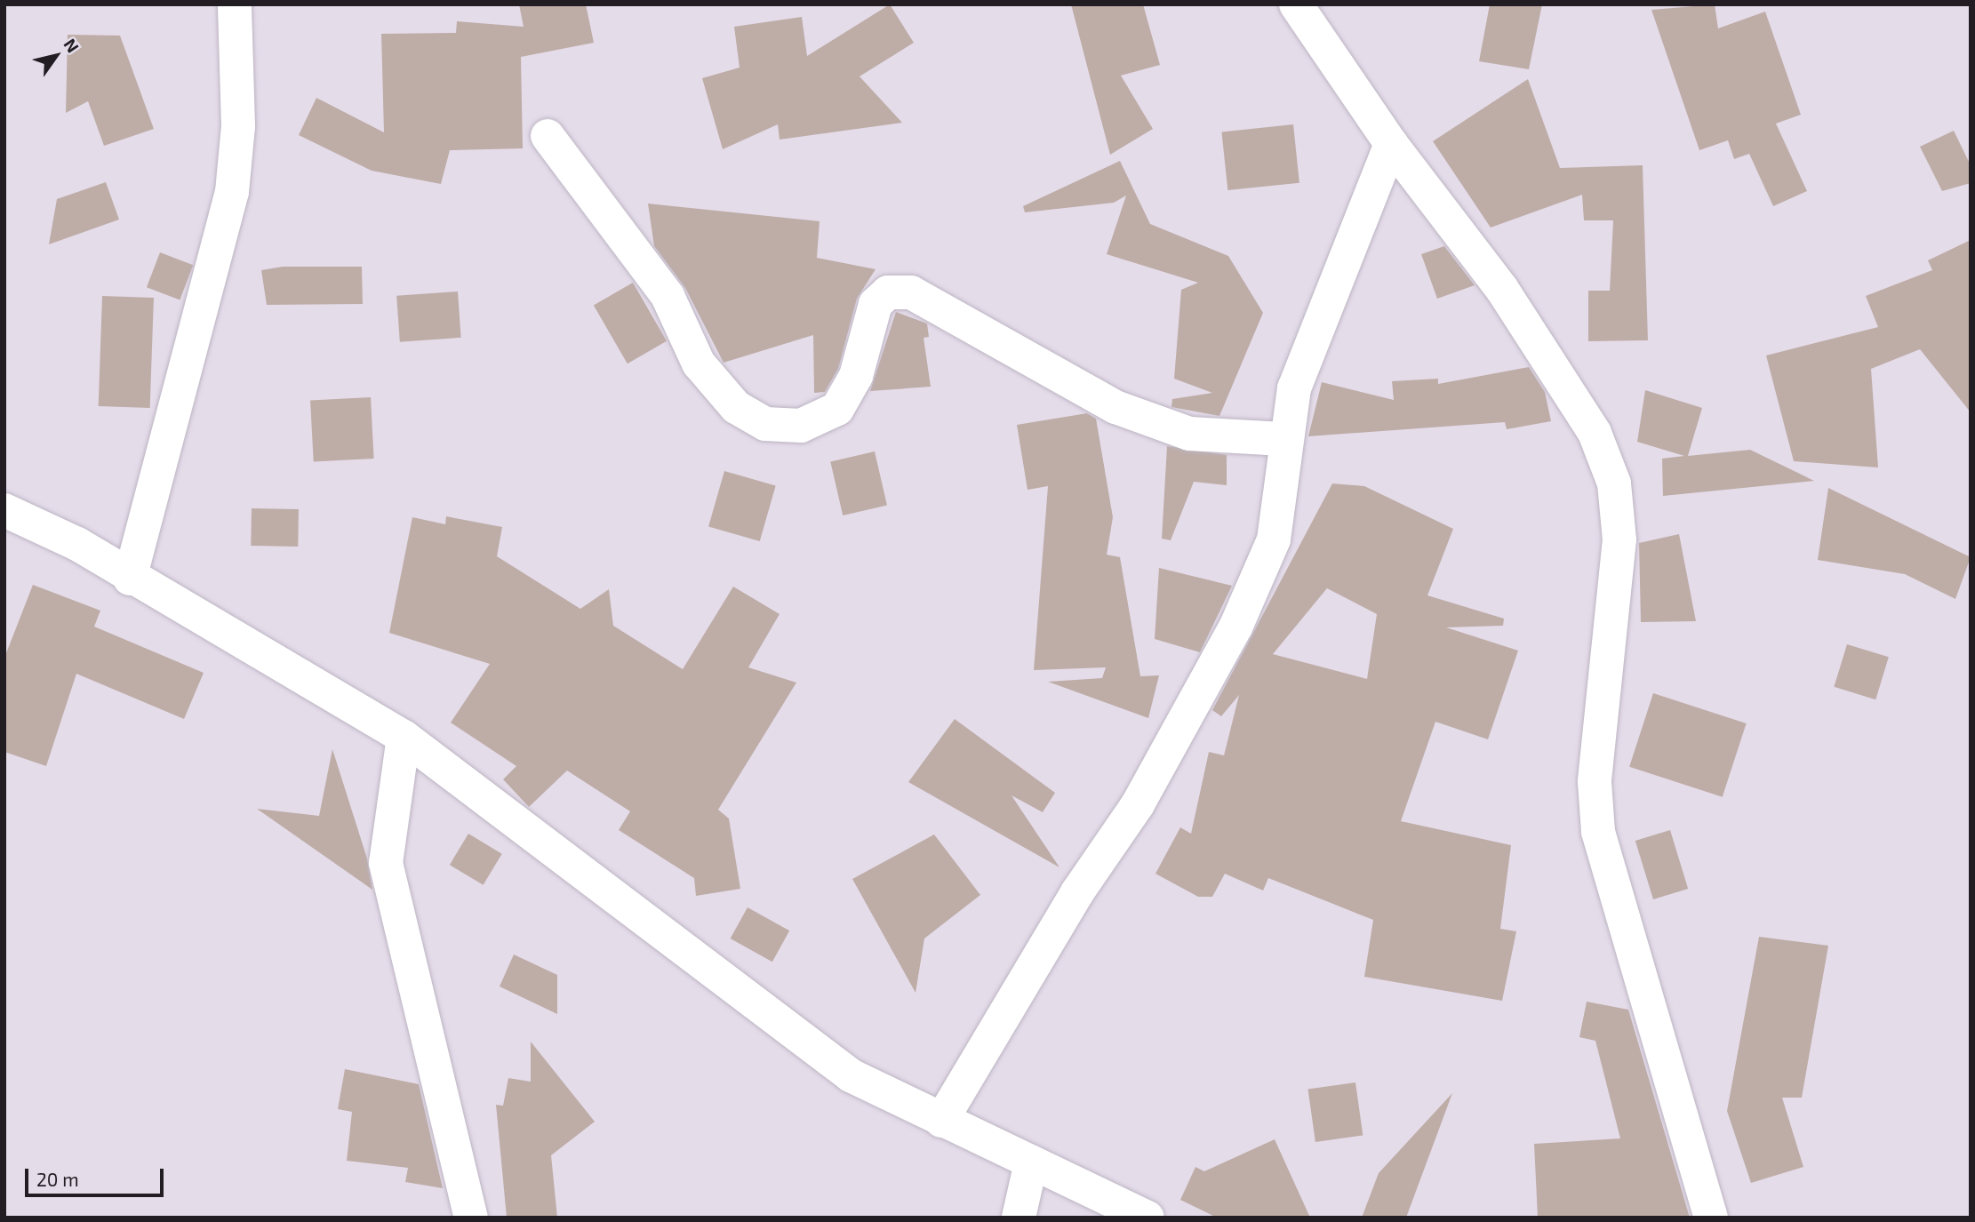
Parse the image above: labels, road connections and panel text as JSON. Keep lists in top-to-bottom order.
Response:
{
  "scale_bar": "20 m",
  "north": "top right"
}
